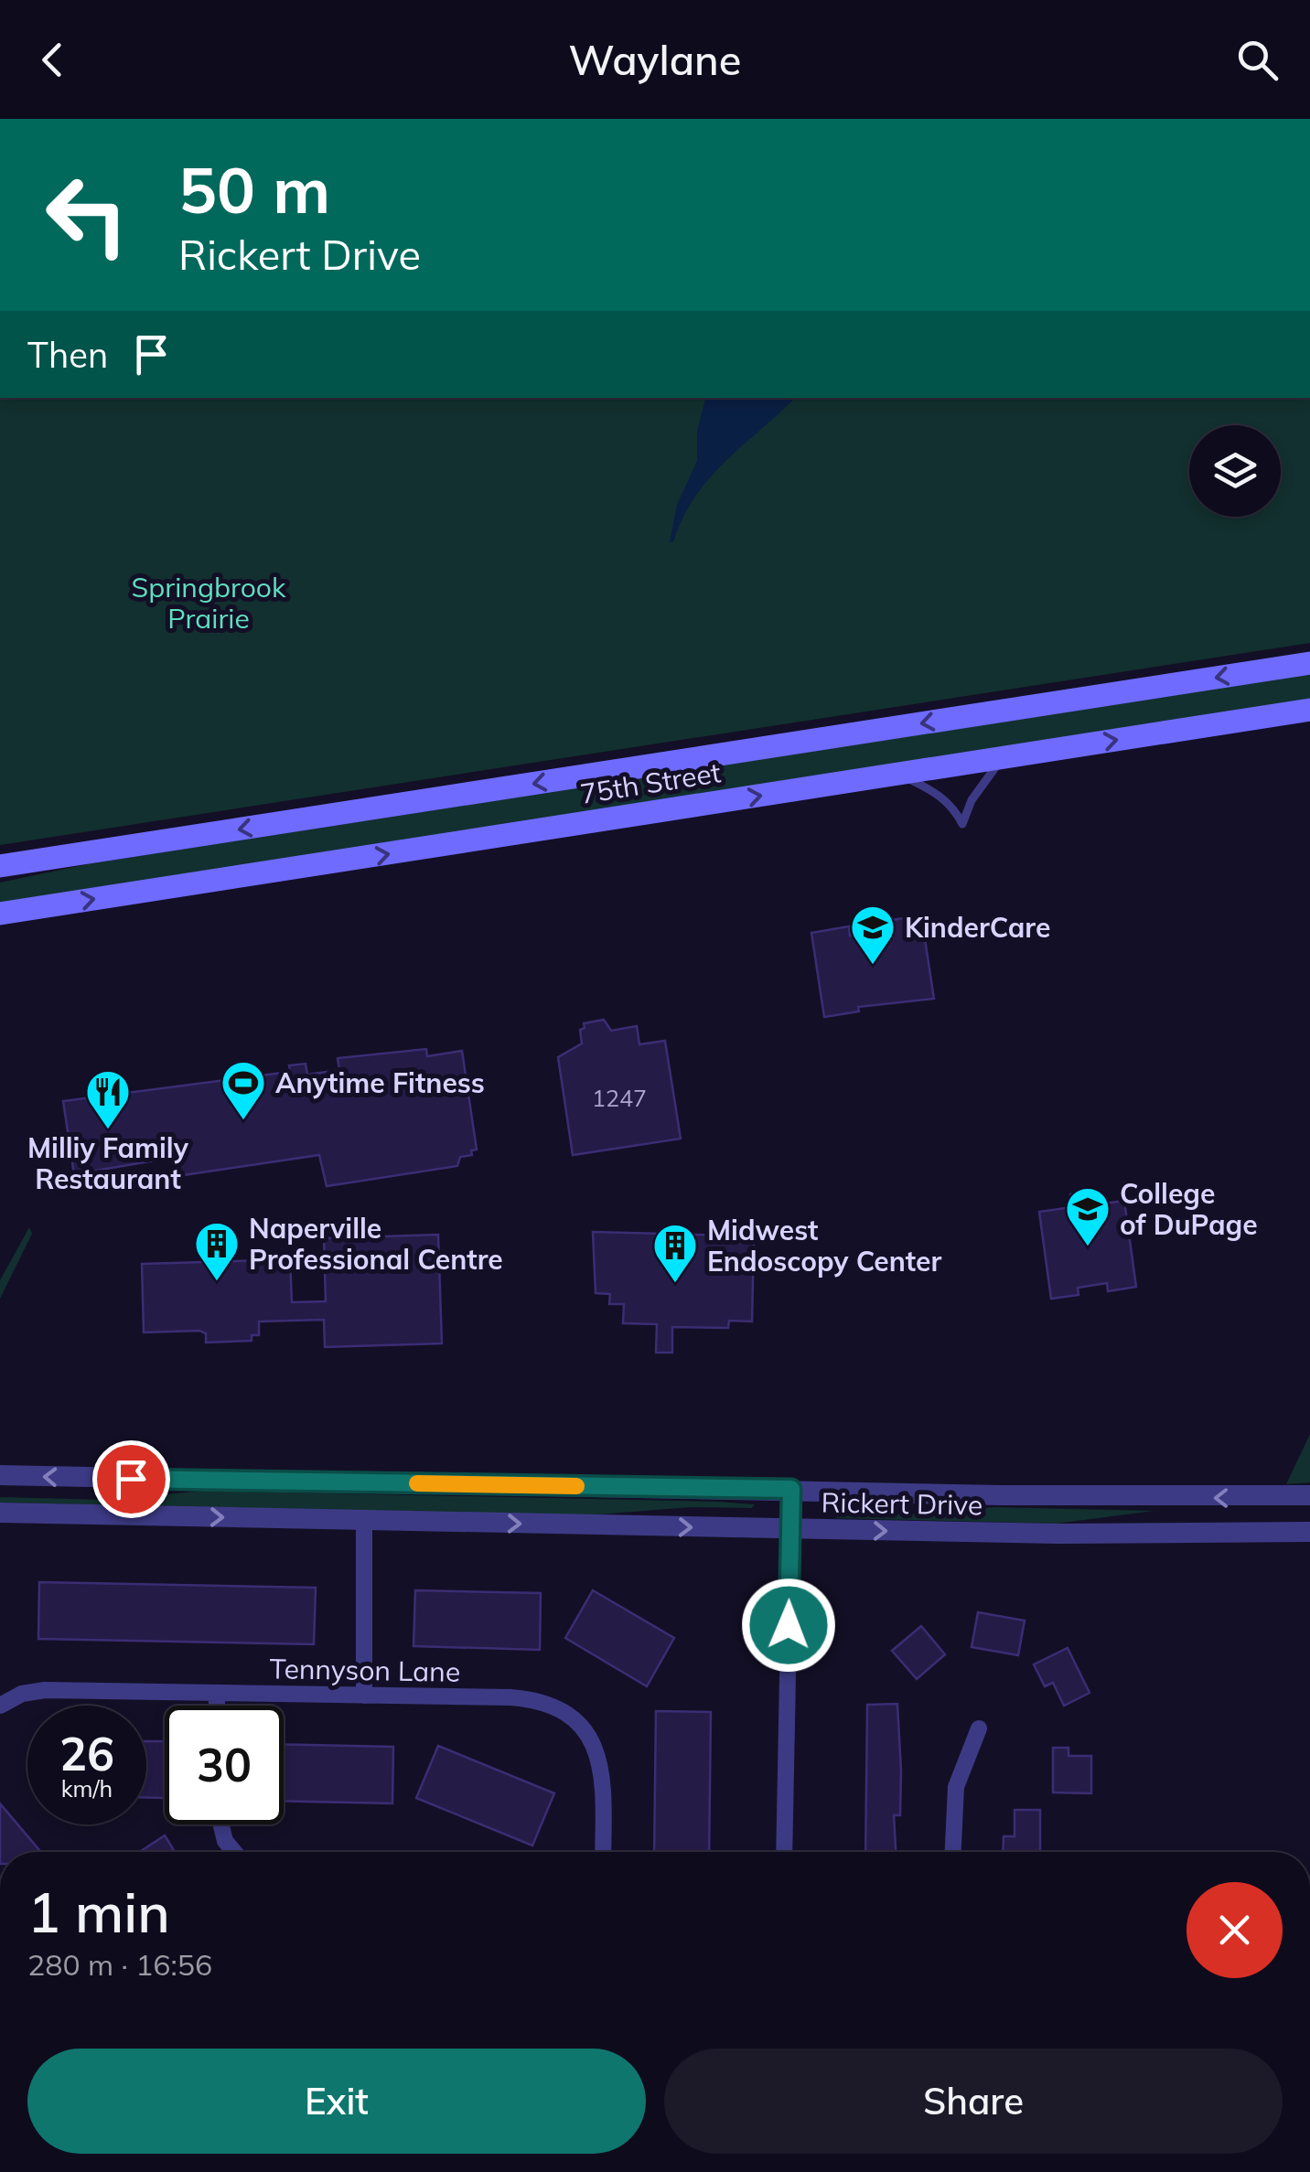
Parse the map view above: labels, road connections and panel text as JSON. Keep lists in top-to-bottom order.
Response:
{
  "streets": {
    "main road": ["75th Street"],
    "street": ["Rickert Drive", "Tennyson Lane"]
  },
  "parks": ["Springbrook Prairie"],
  "places": {
    "school or university": ["KinderCare", "College of DuPage"],
    "sports": ["Anytime Fitness"],
    "restaurant": ["Milliy Family Restaurant"],
    "building": ["Naperville Professional Centre", "Midwest Endoscopy Center"]
  },
  "house_numbers": ["1247"],
  "page": {
    "header": "Waylane",
    "turn": ["50 m", "Rickert Drive"],
    "then": "Then",
    "speed": "26 km/h",
    "limit": "30",
    "heading": ["1 min", "280 m · 16:56"],
    "buttons": ["Exit", "Share"]
  }
}
